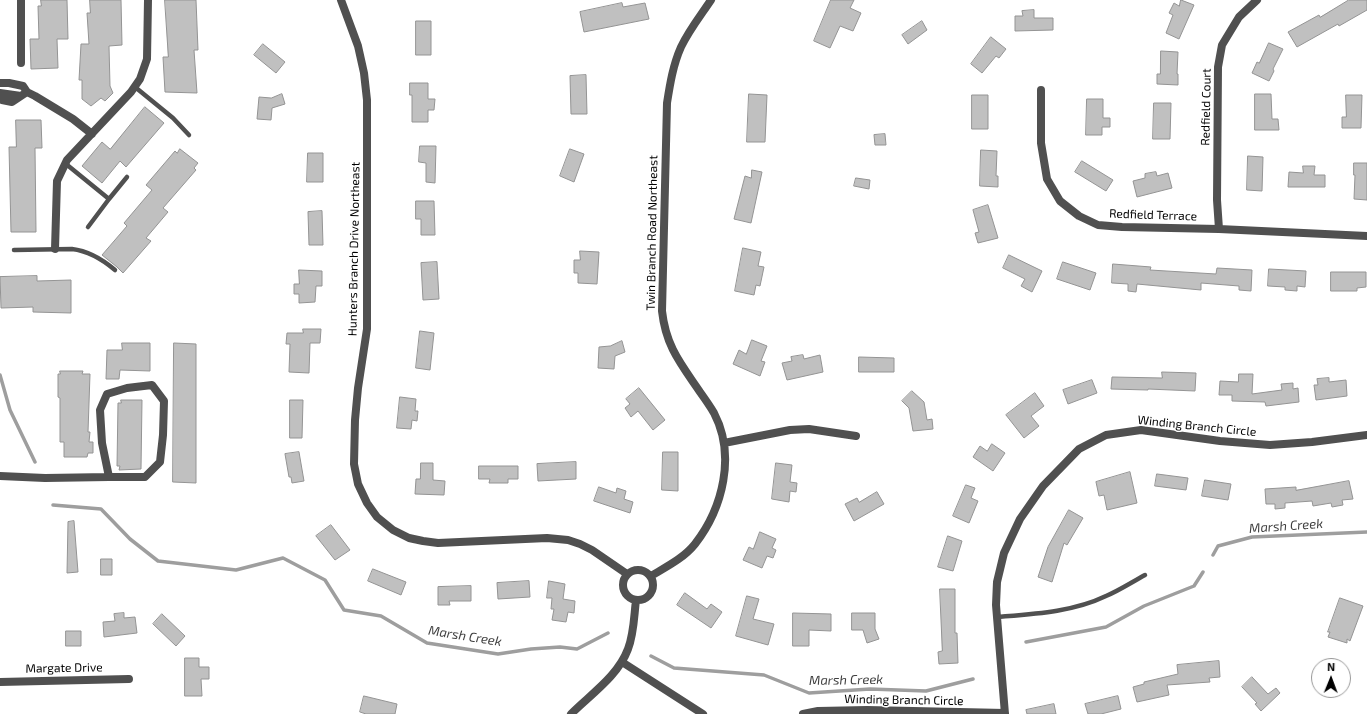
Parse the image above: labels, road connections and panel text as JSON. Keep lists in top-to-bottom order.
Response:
{
  "streets": {
    "street": [
      "Redfield Court",
      "Redfield Terrace",
      "Twin Branch Road Northeast",
      "Hunters Branch Drive Northeast",
      "Winding Branch Circle",
      "Margate Drive"
    ]
  },
  "crossings": [
    ["Redfield Court", "Redfield Terrace"],
    ["Twin Branch Road Northeast", "Hunters Branch Drive Northeast"]
  ],
  "water": ["Marsh Creek"],
  "north": "top"
}
